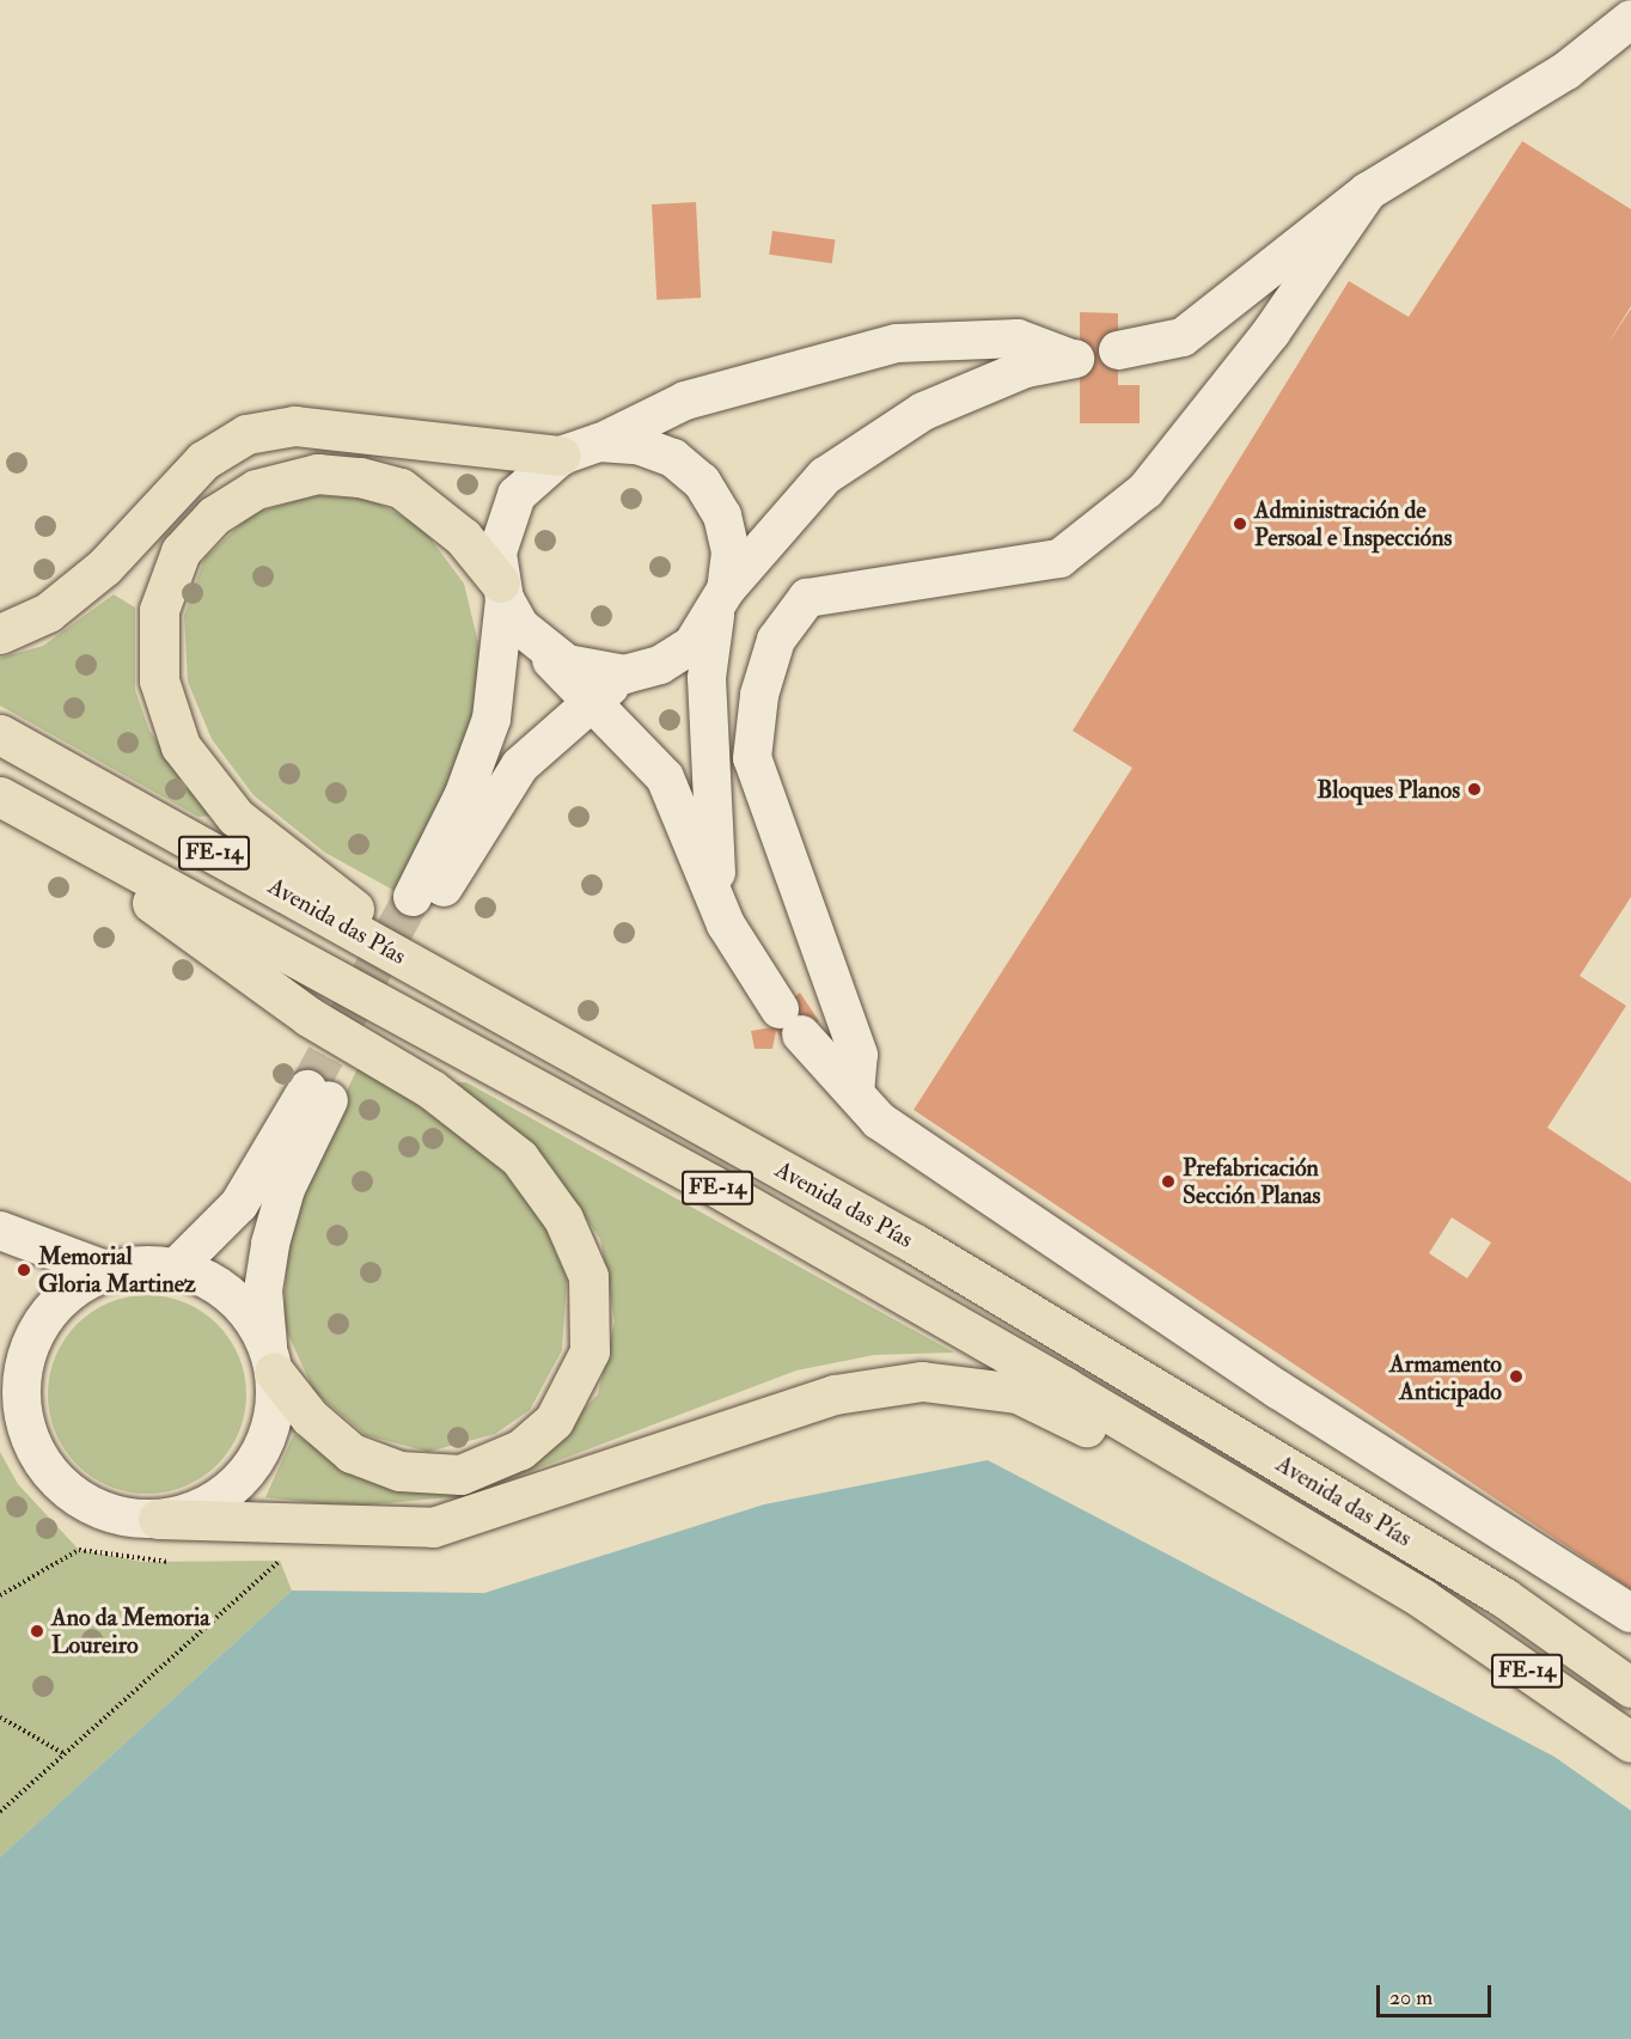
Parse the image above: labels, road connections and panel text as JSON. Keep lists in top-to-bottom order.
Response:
{
  "streets": {
    "highway": ["FE-14", "Avenida das Pías"]
  },
  "places": [
    "Administración de Persoal e Inspeccións",
    "Bloques Planos",
    "Prefabricación Sección Planas",
    "Memorial Gloria Martinez",
    "Armamento Anticipado",
    "Ano da Memoria Loureiro"
  ],
  "scale_bar": "20 m"
}
